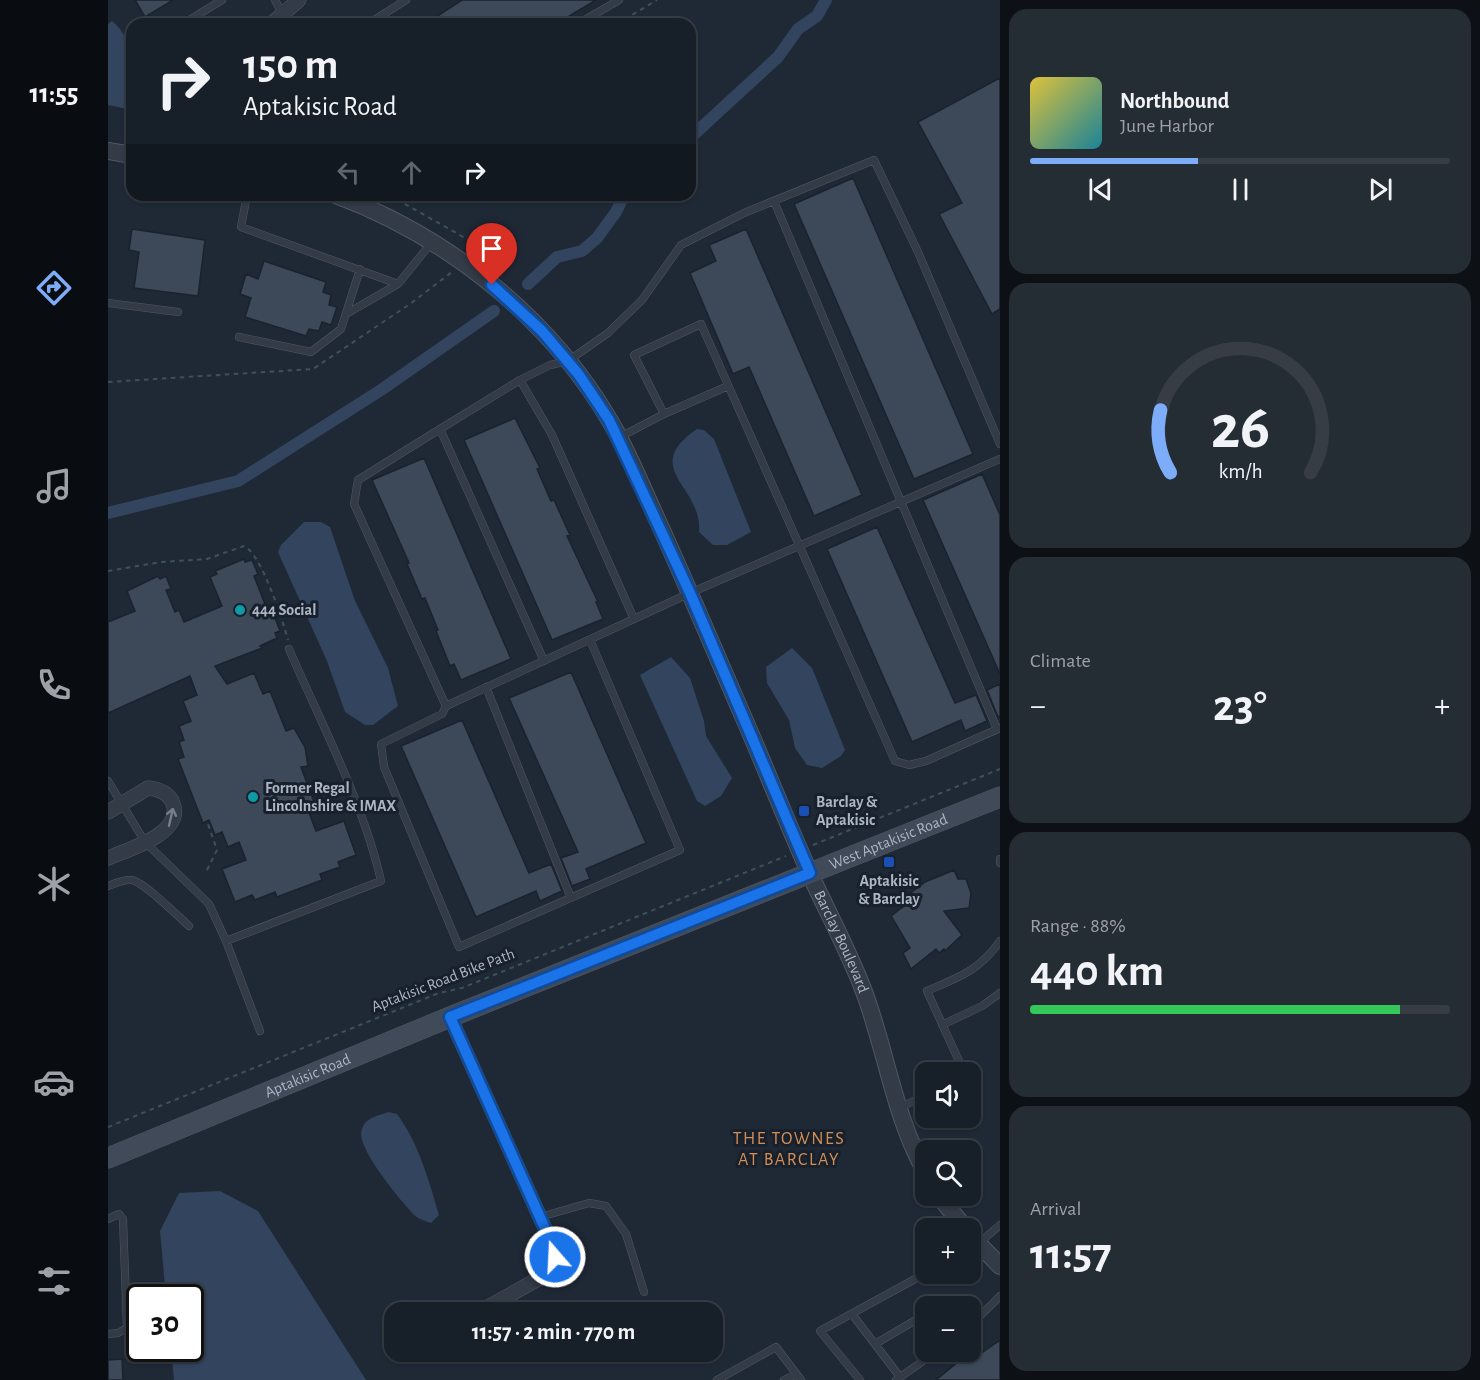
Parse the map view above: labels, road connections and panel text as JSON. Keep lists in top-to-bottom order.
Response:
{
  "streets": {
    "main road": ["West Aptakisic Road", "Aptakisic Road"],
    "street": ["Barclay Boulevard"],
    "path": ["Aptakisic Road Bike Path"]
  },
  "crossings": [
    ["West Aptakisic Road", "Barclay Boulevard"],
    ["West Aptakisic Road", "Aptakisic Road"]
  ],
  "districts": ["THE TOWNES AT BARCLAY"],
  "places": {
    "other": ["444 Social", "Former Regal Lincolnshire & IMAX"],
    "transit": ["Barclay & Aptakisic", "Aptakisic & Barclay"]
  },
  "page": {
    "tabs": "11:55",
    "turn": ["150 m", "Aptakisic Road"],
    "song": ["Northbound", "June Harbor"],
    "tile": [
      "Climate",
      ["Range · 88%", "440 km"],
      ["Arrival", "11:57"]
    ],
    "heat": ["−", "23°", "+"],
    "map_buttons": ["+", "−"],
    "limit": "30",
    "trip": "11:57 · 2 min · 770 m",
    "gauge": ["26", "km/h"]
  }
}
